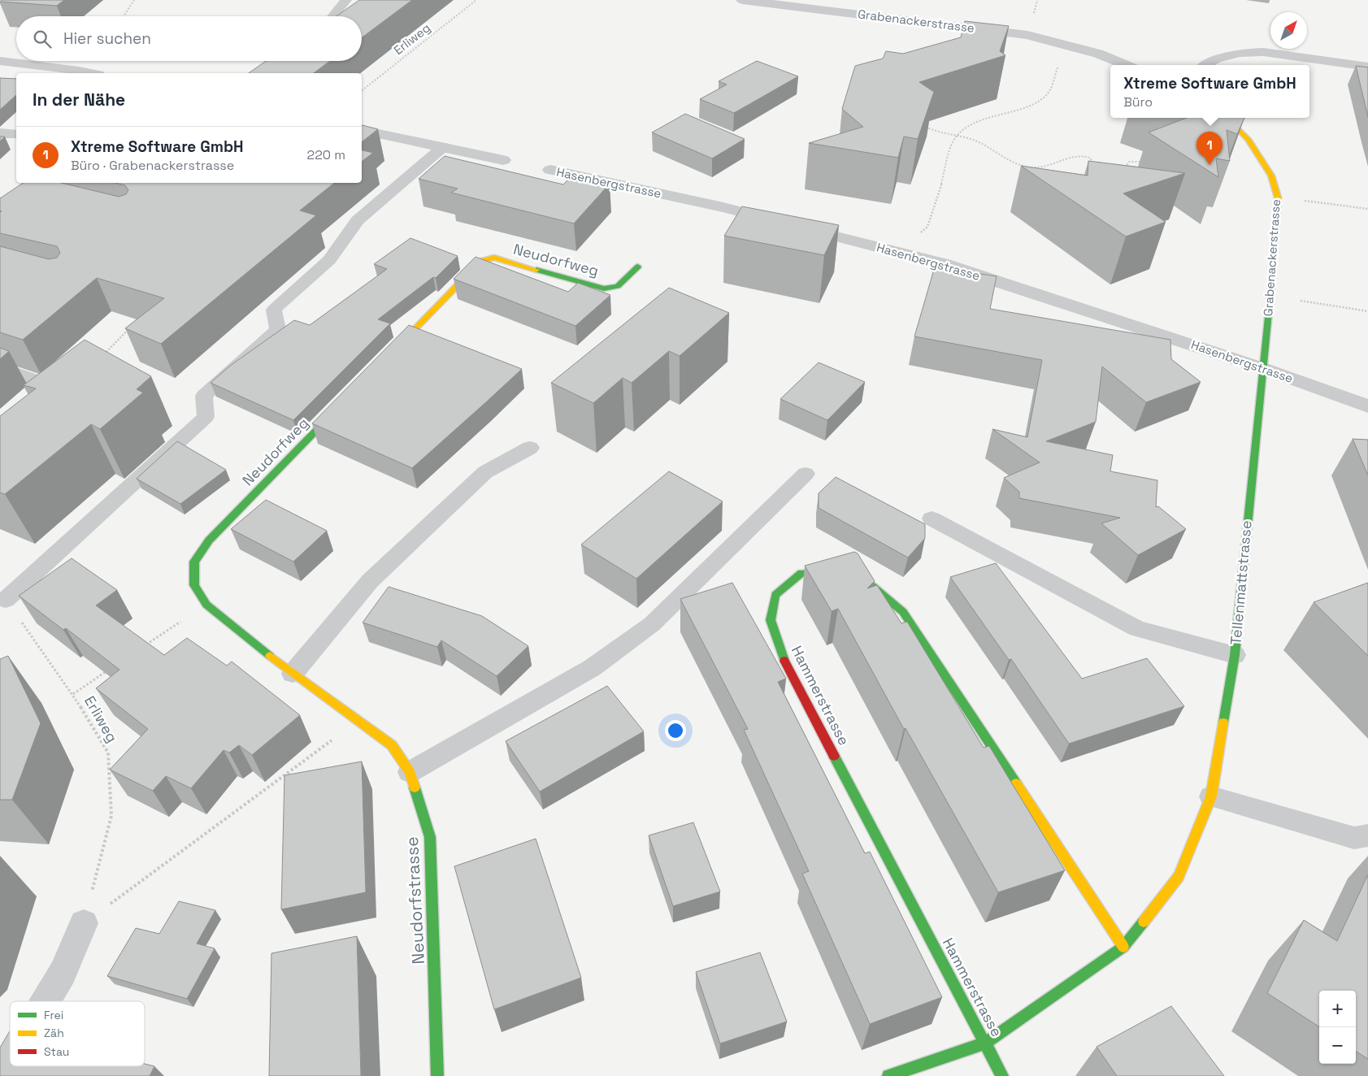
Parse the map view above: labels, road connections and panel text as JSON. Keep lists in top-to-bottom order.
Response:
{
  "streets": {
    "street": [
      "Grabenackerstrasse",
      "Hasenbergstrasse",
      "Neudorfweg",
      "Tellenmattstrasse",
      "Hammerstrasse",
      "Neudorfstrasse"
    ],
    "path": ["Erliweg"]
  },
  "crossings": [
    ["Grabenackerstrasse", "Hasenbergstrasse"],
    ["Grabenackerstrasse", "Tellenmattstrasse"],
    ["Hasenbergstrasse", "Tellenmattstrasse"],
    ["Neudorfweg", "Neudorfstrasse"],
    ["Tellenmattstrasse", "Hammerstrasse"]
  ],
  "legend": ["Frei", "Zäh", "Stau"],
  "north": "top right",
  "page": {
    "search": "Hier suchen",
    "popup": ["Xtreme Software GmbH", "Büro"],
    "heading": "In der Nähe",
    "list": [
      {
        "mark": "1",
        "name": "Xtreme Software GmbH",
        "note": "Büro · Grabenackerstrasse",
        "value": "220 m"
      }
    ],
    "pins": "1",
    "map_buttons": ["+", "−"]
  }
}
